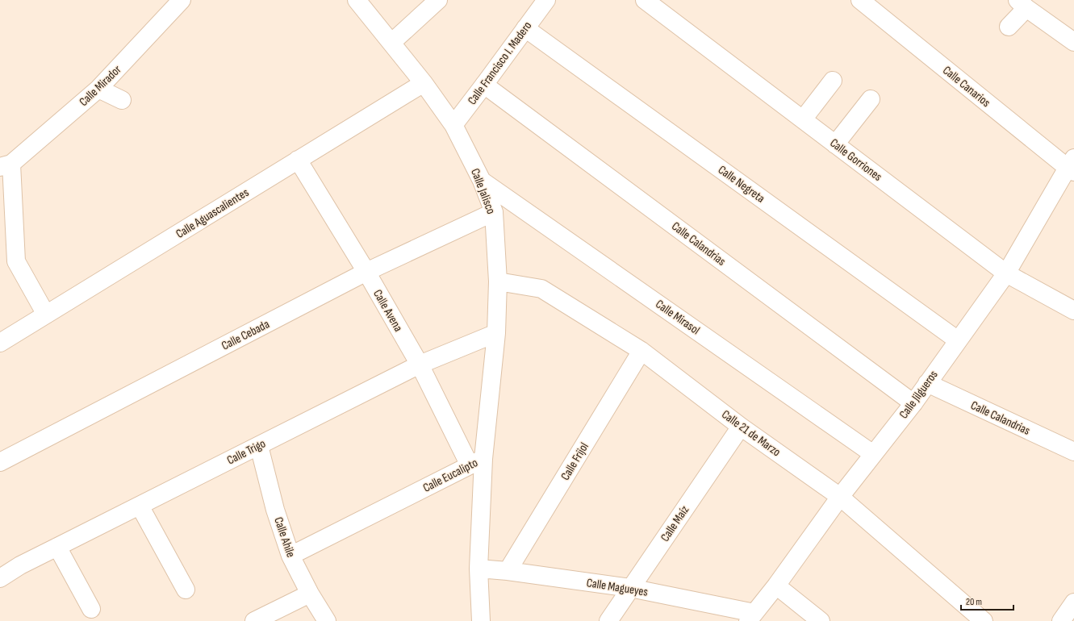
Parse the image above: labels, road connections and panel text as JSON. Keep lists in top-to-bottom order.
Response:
{
  "streets": {
    "street": [
      "Calle Francisco I. Madero",
      "Calle Mirador",
      "Calle Canarios",
      "Calle Gorriones",
      "Calle Negreta",
      "Calle Jalisco",
      "Calle Aguascalientes",
      "Calle Calandrias",
      "Calle Avena",
      "Calle Mirasol",
      "Calle Cebada",
      "Calle Jilgueros",
      "Calle 21 de Marzo",
      "Calle Trigo",
      "Calle Frijol",
      "Calle Eucalipto",
      "Calle Maíz",
      "Calle Ahile",
      "Calle Magueyes"
    ]
  },
  "crossings": [
    ["Calle Francisco I. Madero", "Calle Negreta"],
    ["Calle Francisco I. Madero", "Calle Jalisco"],
    ["Calle Francisco I. Madero", "Calle Calandrias"],
    ["Calle Mirador", "Calle Aguascalientes"],
    ["Calle Canarios", "Calle Jilgueros"],
    ["Calle Gorriones", "Calle Jilgueros"],
    ["Calle Negreta", "Calle Jilgueros"],
    ["Calle Jalisco", "Calle Aguascalientes"],
    ["Calle Jalisco", "Calle Avena"],
    ["Calle Jalisco", "Calle Mirasol"],
    ["Calle Jalisco", "Calle Cebada"],
    ["Calle Jalisco", "Calle 21 de Marzo"],
    ["Calle Jalisco", "Calle Trigo"],
    ["Calle Jalisco", "Calle Eucalipto"],
    ["Calle Aguascalientes", "Calle Avena"],
    ["Calle Calandrias", "Calle Jilgueros"],
    ["Calle Avena", "Calle Cebada"],
    ["Calle Avena", "Calle Trigo"],
    ["Calle Avena", "Calle Eucalipto"],
    ["Calle Mirasol", "Calle Jilgueros"],
    ["Calle Jilgueros", "Calle 21 de Marzo"],
    ["Calle Jilgueros", "Calle Magueyes"],
    ["Calle 21 de Marzo", "Calle Frijol"],
    ["Calle 21 de Marzo", "Calle Maíz"],
    ["Calle Trigo", "Calle Ahile"],
    ["Calle Frijol", "Calle Magueyes"],
    ["Calle Eucalipto", "Calle Ahile"],
    ["Calle Eucalipto", "Calle Magueyes"],
    ["Calle Maíz", "Calle Magueyes"]
  ],
  "scale_bar": "20 m"
}
